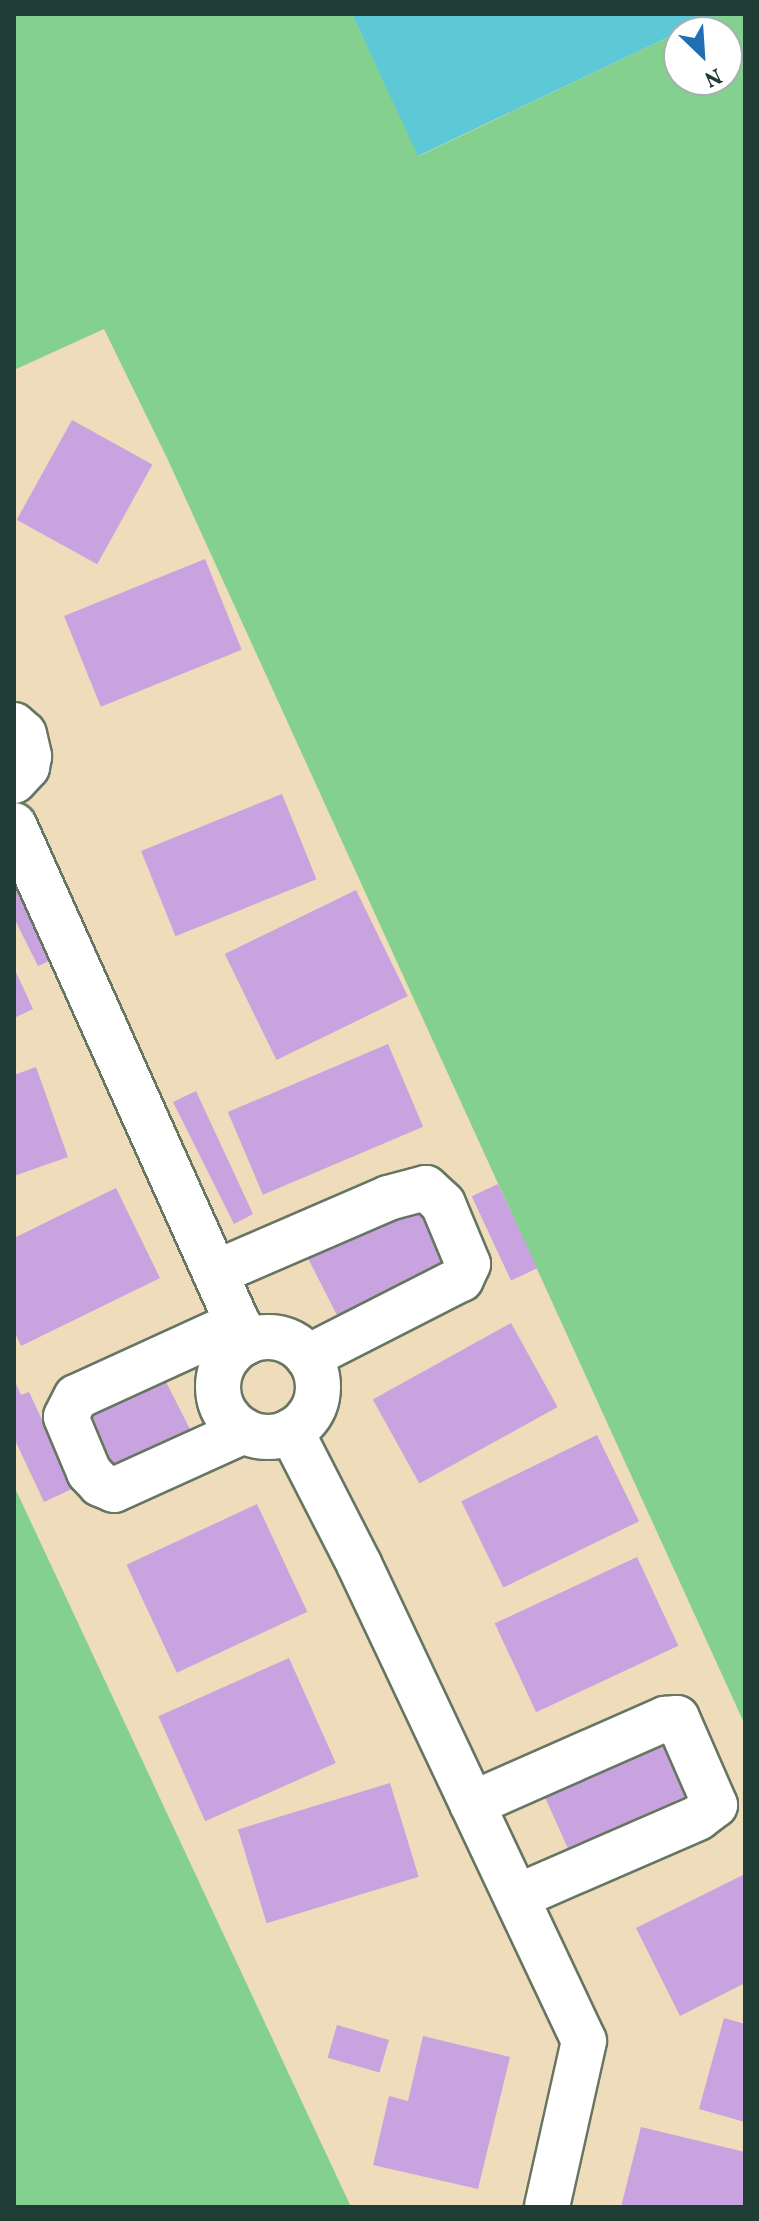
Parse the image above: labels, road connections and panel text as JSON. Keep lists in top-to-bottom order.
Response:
{
  "north": "bottom right"
}
